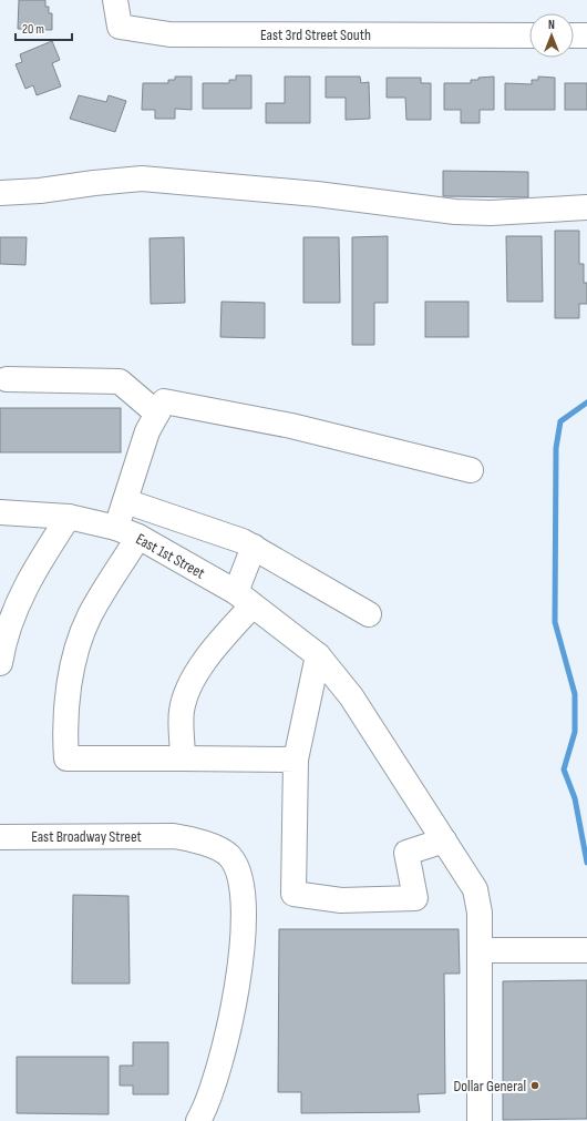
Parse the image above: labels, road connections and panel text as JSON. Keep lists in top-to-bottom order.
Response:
{
  "streets": {
    "street": ["East 3rd Street South", "East 1st Street", "East Broadway Street"]
  },
  "places": ["Dollar General"],
  "scale_bar": "20 m",
  "north": "top"
}
